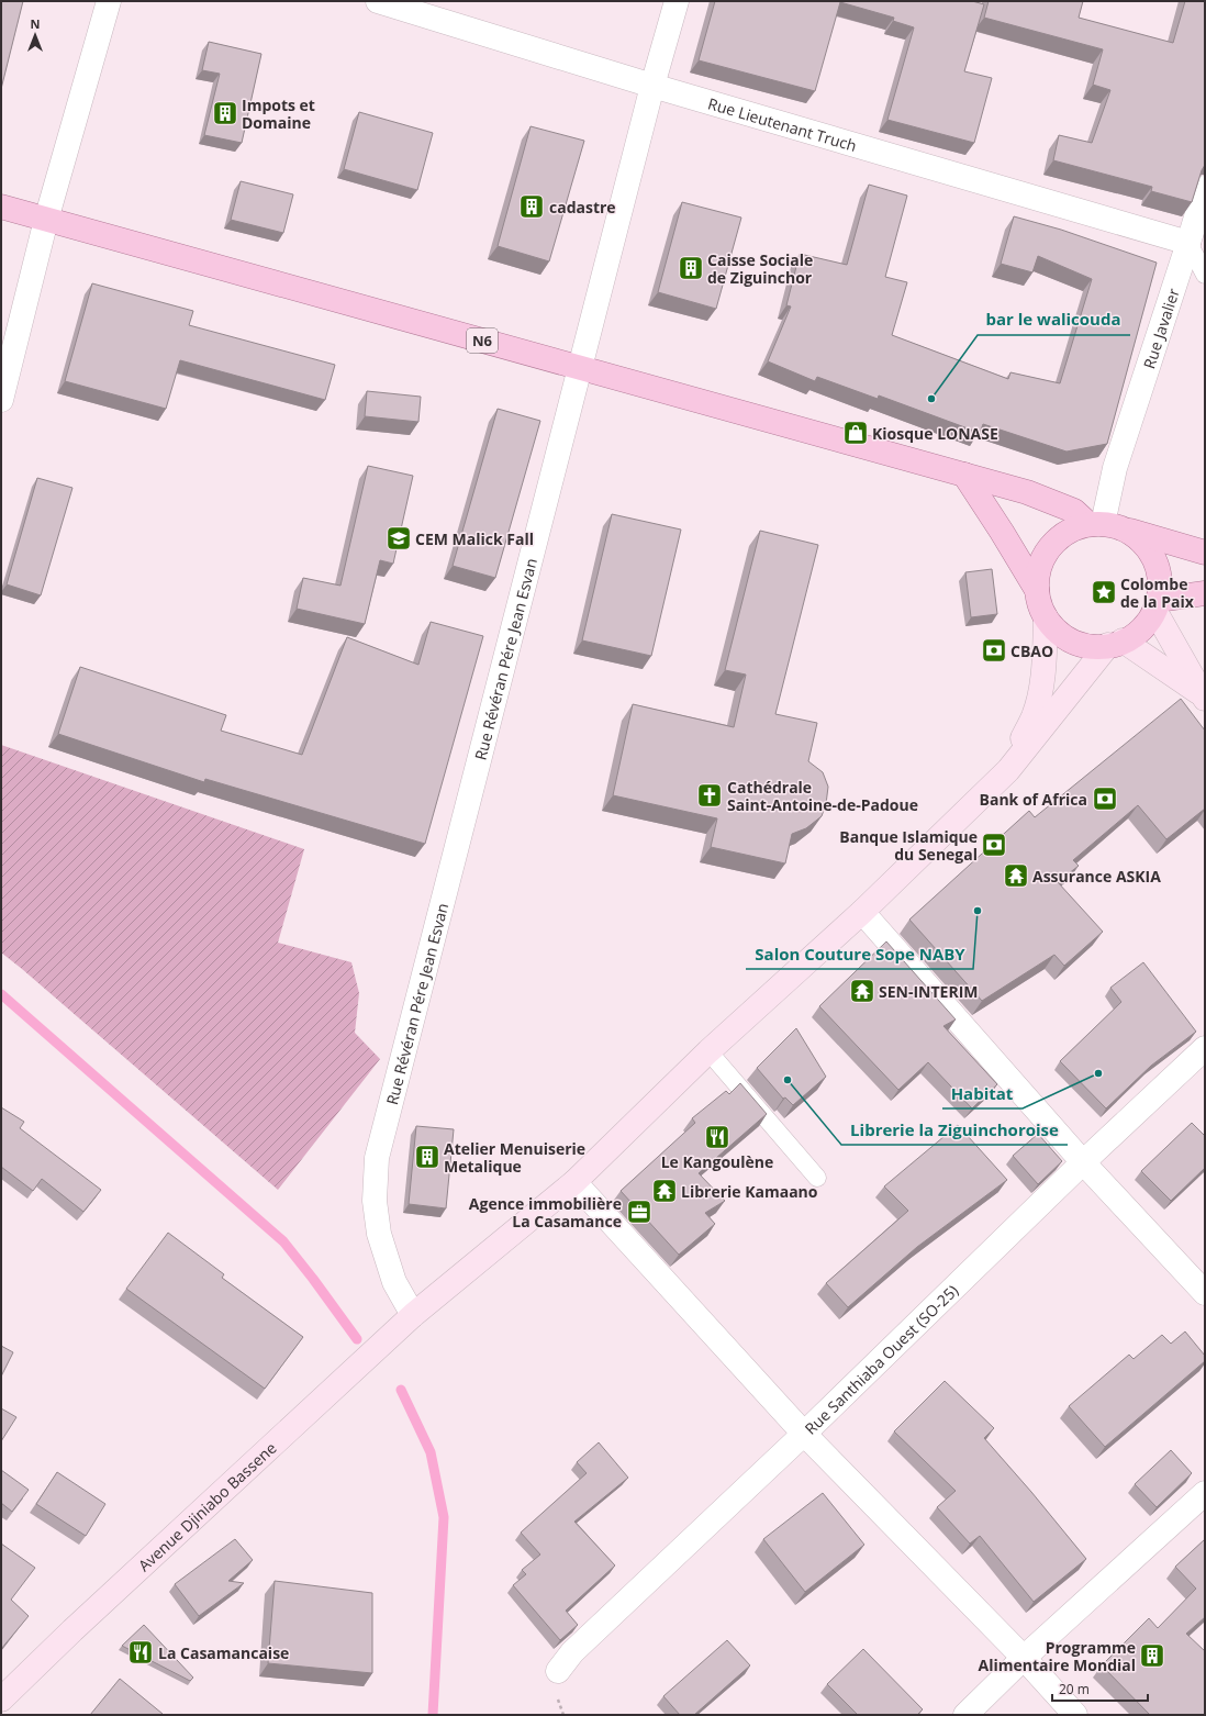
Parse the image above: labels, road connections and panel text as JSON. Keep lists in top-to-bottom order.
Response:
{
  "streets": {
    "main road": ["N6", "Avenue Djiniabo Bassene"],
    "street": [
      "Rue Lieutenant Truch",
      "Rue Javalier",
      "Rue Révéran Pére Jean Esvan",
      "Rue Santhiaba Ouest (SO-25)"
    ]
  },
  "crossings": [
    ["Rue Lieutenant Truch", "Rue Javalier"],
    ["Rue Lieutenant Truch", "Rue Révéran Pére Jean Esvan"],
    ["N6", "Rue Révéran Pére Jean Esvan"],
    ["Rue Révéran Pére Jean Esvan", "Avenue Djiniabo Bassene"]
  ],
  "places": {
    "building": [
      "Impots et Domaine",
      "cadastre",
      "Caisse Sociale de Ziguinchor",
      "Atelier Menuiserie Metalique",
      "Programme Alimentaire Mondial"
    ],
    "other": [
      "bar le walicouda",
      "Salon Couture Sope NABY",
      "Habitat",
      "Librerie la Ziguinchoroise"
    ],
    "shop": ["Kiosque LONASE"],
    "school or university": ["CEM Malick Fall"],
    "place": ["Colombe de la Paix"],
    "bank": ["CBAO", "Bank of Africa", "Banque Islamique du Senegal"],
    "church": ["Cathédrale Saint-Antoine-de-Padoue"],
    "temple": ["Assurance ASKIA", "SEN-INTERIM", "Librerie Kamaano"],
    "restaurant": ["Le Kangoulène", "La Casamancaise"],
    "office": ["Agence immobilière La Casamance"]
  },
  "scale_bar": "20 m",
  "north": "top"
}
